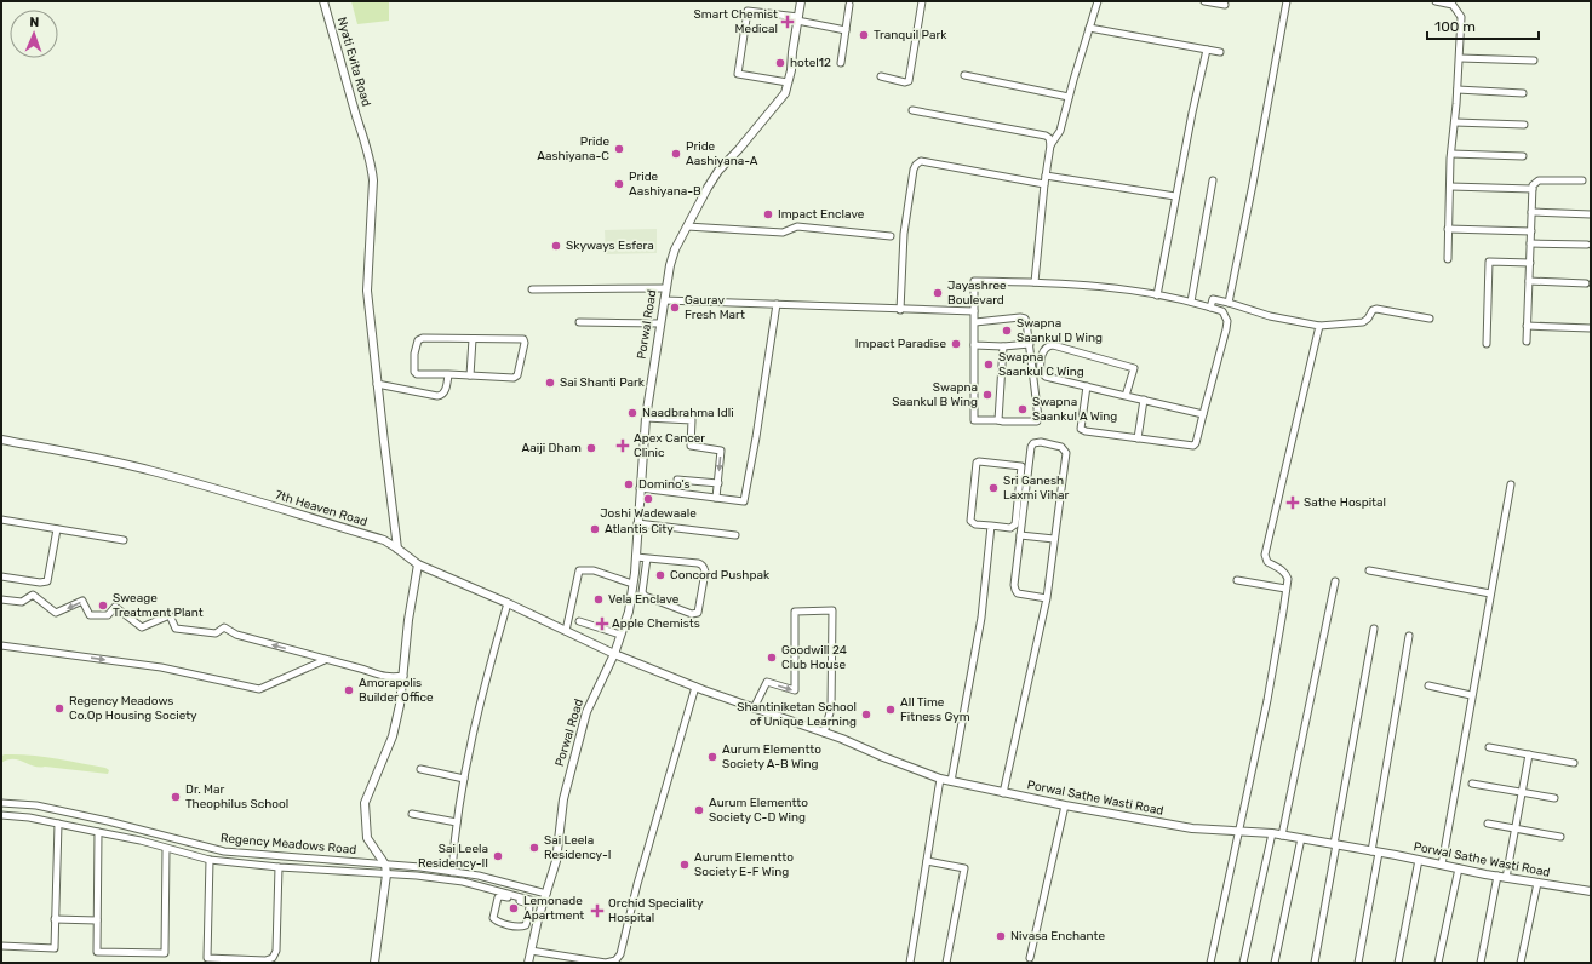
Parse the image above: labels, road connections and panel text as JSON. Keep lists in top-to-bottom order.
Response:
{
  "streets": {
    "street": [
      "Nyati Evita Road",
      "Porwal Road",
      "7th Heaven Road",
      "Porwal Sathe Wasti Road",
      "Regency Meadows Road"
    ]
  },
  "crossings": [
    ["Nyati Evita Road", "7th Heaven Road"],
    ["Porwal Road", "7th Heaven Road"],
    ["Porwal Road", "Porwal Sathe Wasti Road"],
    ["Porwal Road", "Regency Meadows Road"],
    ["7th Heaven Road", "Porwal Sathe Wasti Road"]
  ],
  "places": {
    "health": [
      "Smart Chemist Medical",
      "Apex Cancer Clinic",
      "Sathe Hospital",
      "Apple Chemists",
      "Orchid Speciality Hospital"
    ],
    "other": [
      "Tranquil Park",
      "hotel12",
      "Pride Aashiyana-C",
      "Pride Aashiyana-A",
      "Pride Aashiyana-B",
      "Impact Enclave",
      "Skyways Esfera",
      "Jayashree Boulevard",
      "Gaurav Fresh Mart",
      "Swapna Saankul D Wing",
      "Impact Paradise",
      "Swapna Saankul C Wing",
      "Sai Shanti Park",
      "Swapna Saankul B Wing",
      "Swapna Saankul A Wing",
      "Naadbrahma Idli",
      "Aaiji Dham",
      "Domino's",
      "Sri Ganesh Laxmi Vihar",
      "Joshi Wadewaale",
      "Atlantis City",
      "Concord Pushpak",
      "Vela Enclave",
      "Sweage Treatment Plant",
      "Goodwill 24 Club House",
      "Amorapolis Builder Office",
      "Regency Meadows Co.Op Housing Society",
      "All Time Fitness Gym",
      "Shantiniketan School of Unique Learning",
      "Aurum Elementto Society A-B Wing",
      "Dr. Mar Theophilus School",
      "Aurum Elementto Society C-D Wing",
      "Sai Leela Residency-I",
      "Sai Leela Residency-II",
      "Aurum Elementto Society E-F Wing",
      "Lemonade Apartment",
      "Nivasa Enchante"
    ]
  },
  "scale_bar": "100 m",
  "north": "top"
}
